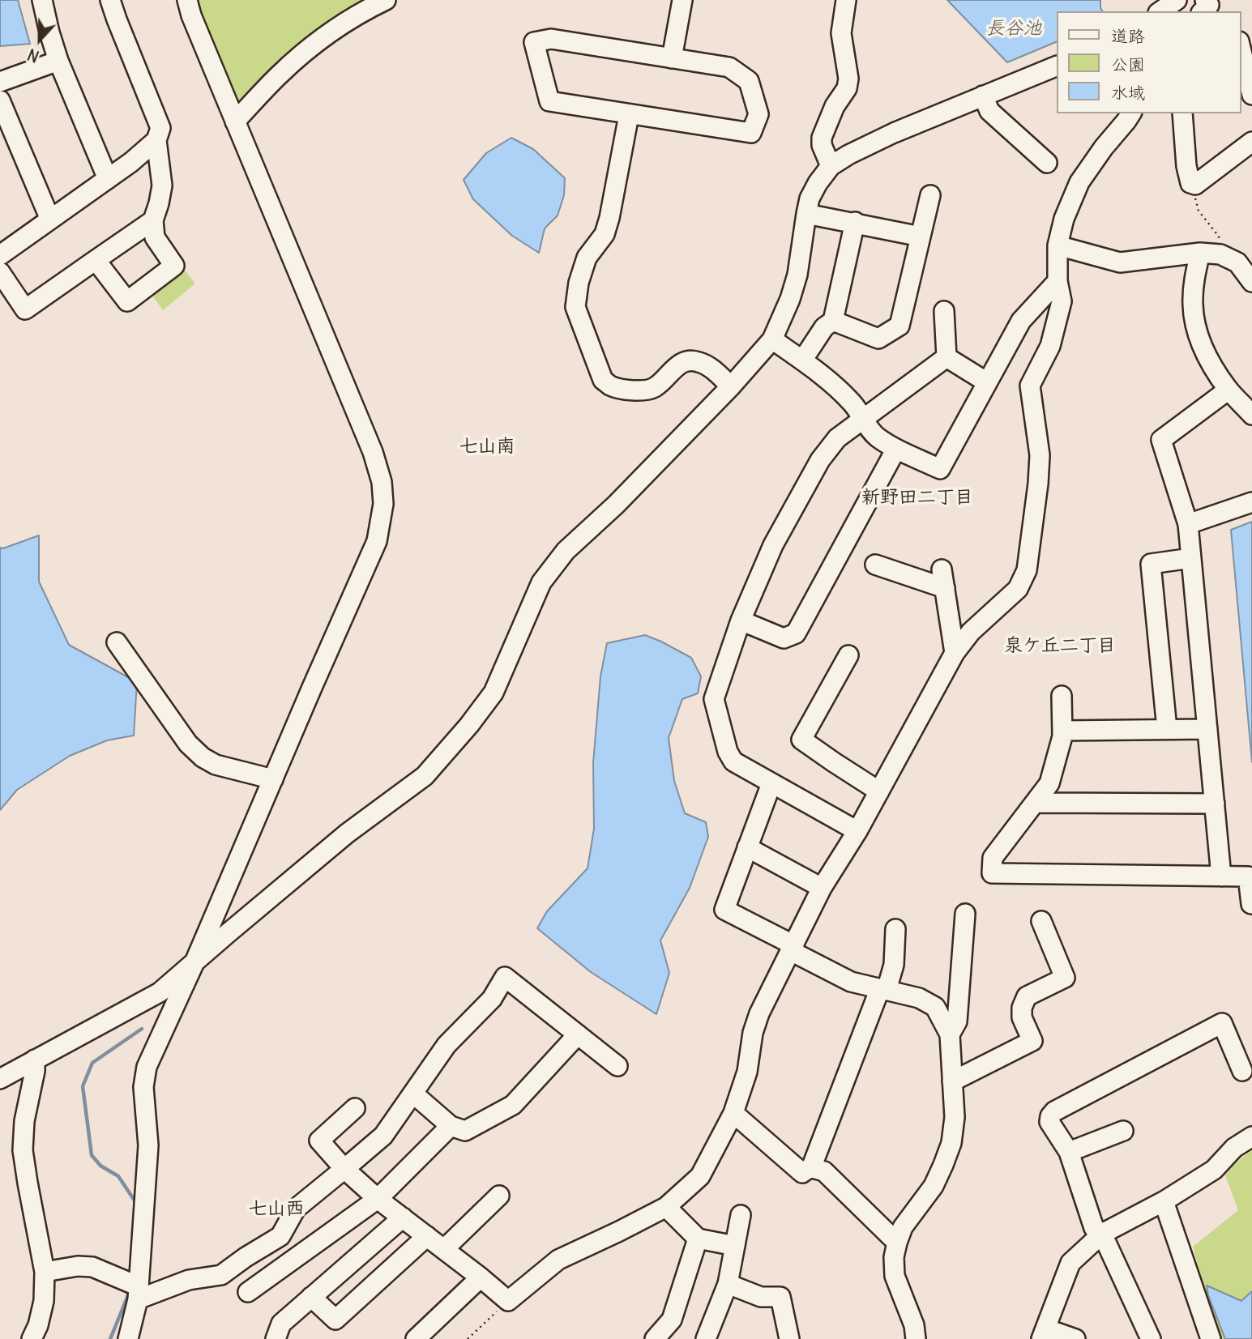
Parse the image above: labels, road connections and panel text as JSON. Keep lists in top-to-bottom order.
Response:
{
  "districts": [
    "七山南",
    "新野田二丁目",
    "泉ケ丘二丁目",
    "七山西"
  ],
  "water": ["長谷池"],
  "legend": ["道路", "公園", "水域"],
  "north": "bottom"
}
